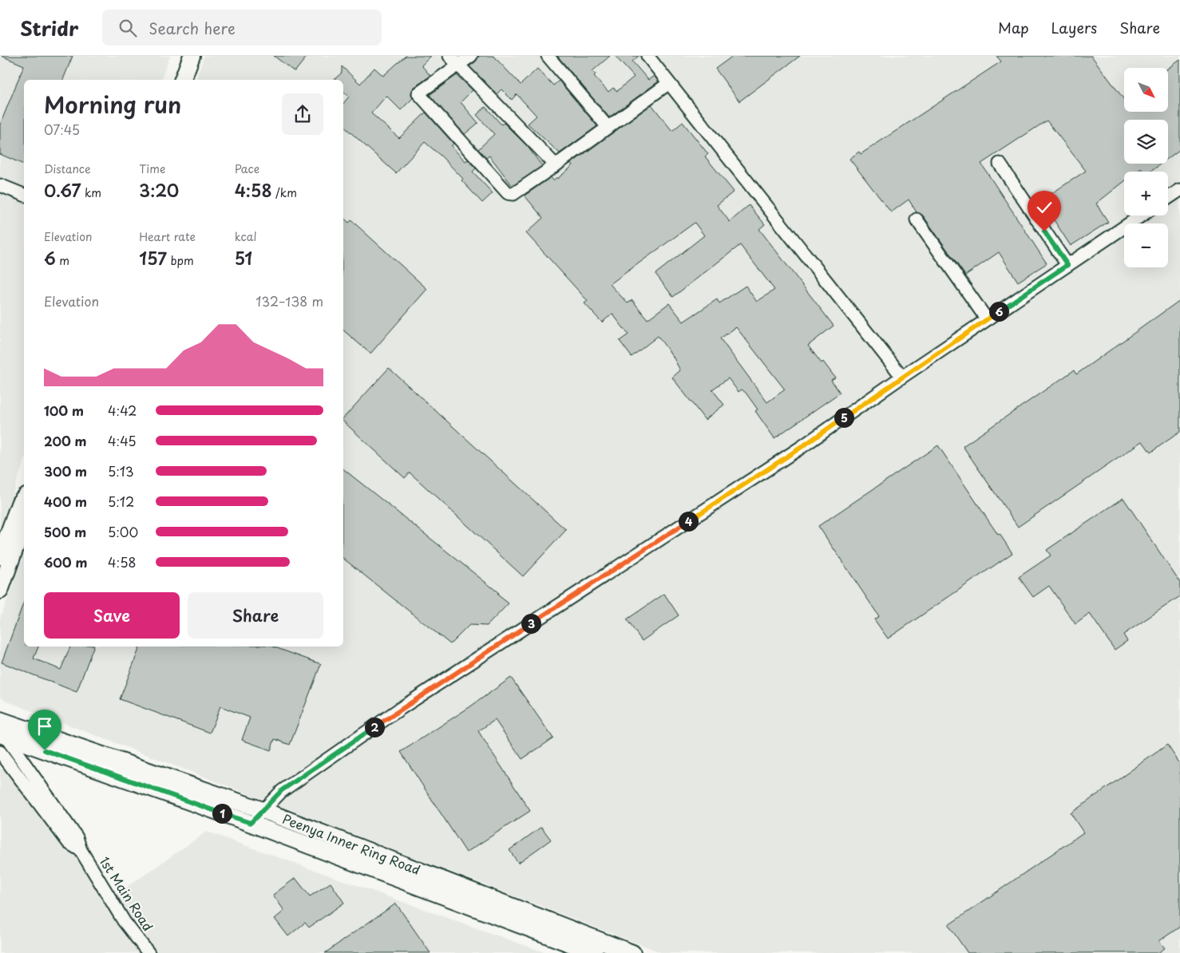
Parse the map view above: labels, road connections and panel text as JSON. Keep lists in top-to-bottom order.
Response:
{
  "streets": {
    "main road": ["Peenya Inner Ring Road"],
    "street": ["1st Main Road"]
  },
  "crossings": [
    ["Peenya Inner Ring Road", "1st Main Road"]
  ],
  "north": "bottom right",
  "page": {
    "header": "Stridr",
    "search": "Search here",
    "nav": ["Map", "Layers", "Share"],
    "map_buttons": ["+", "−"],
    "heading": ["Morning run", "07:45"],
    "stats": [
      ["Distance", "0.67 km"],
      ["Time", "3:20"],
      ["Pace", "4:58 /km"],
      ["Elevation", "6 m"],
      ["Heart rate", "157 bpm"],
      ["kcal", "51"]
    ],
    "chart": ["Elevation", "132–138 m"],
    "pins": [
      "6",
      "5",
      "4",
      "3",
      "2",
      "1"
    ],
    "list": [
      {
        "name": "100 m",
        "note": "4:42"
      },
      {
        "name": "200 m",
        "note": "4:45"
      },
      {
        "name": "300 m",
        "note": "5:13"
      },
      {
        "name": "400 m",
        "note": "5:12"
      },
      {
        "name": "500 m",
        "note": "5:00"
      },
      {
        "name": "600 m",
        "note": "4:58"
      }
    ],
    "buttons": ["Save", "Share"]
  }
}
